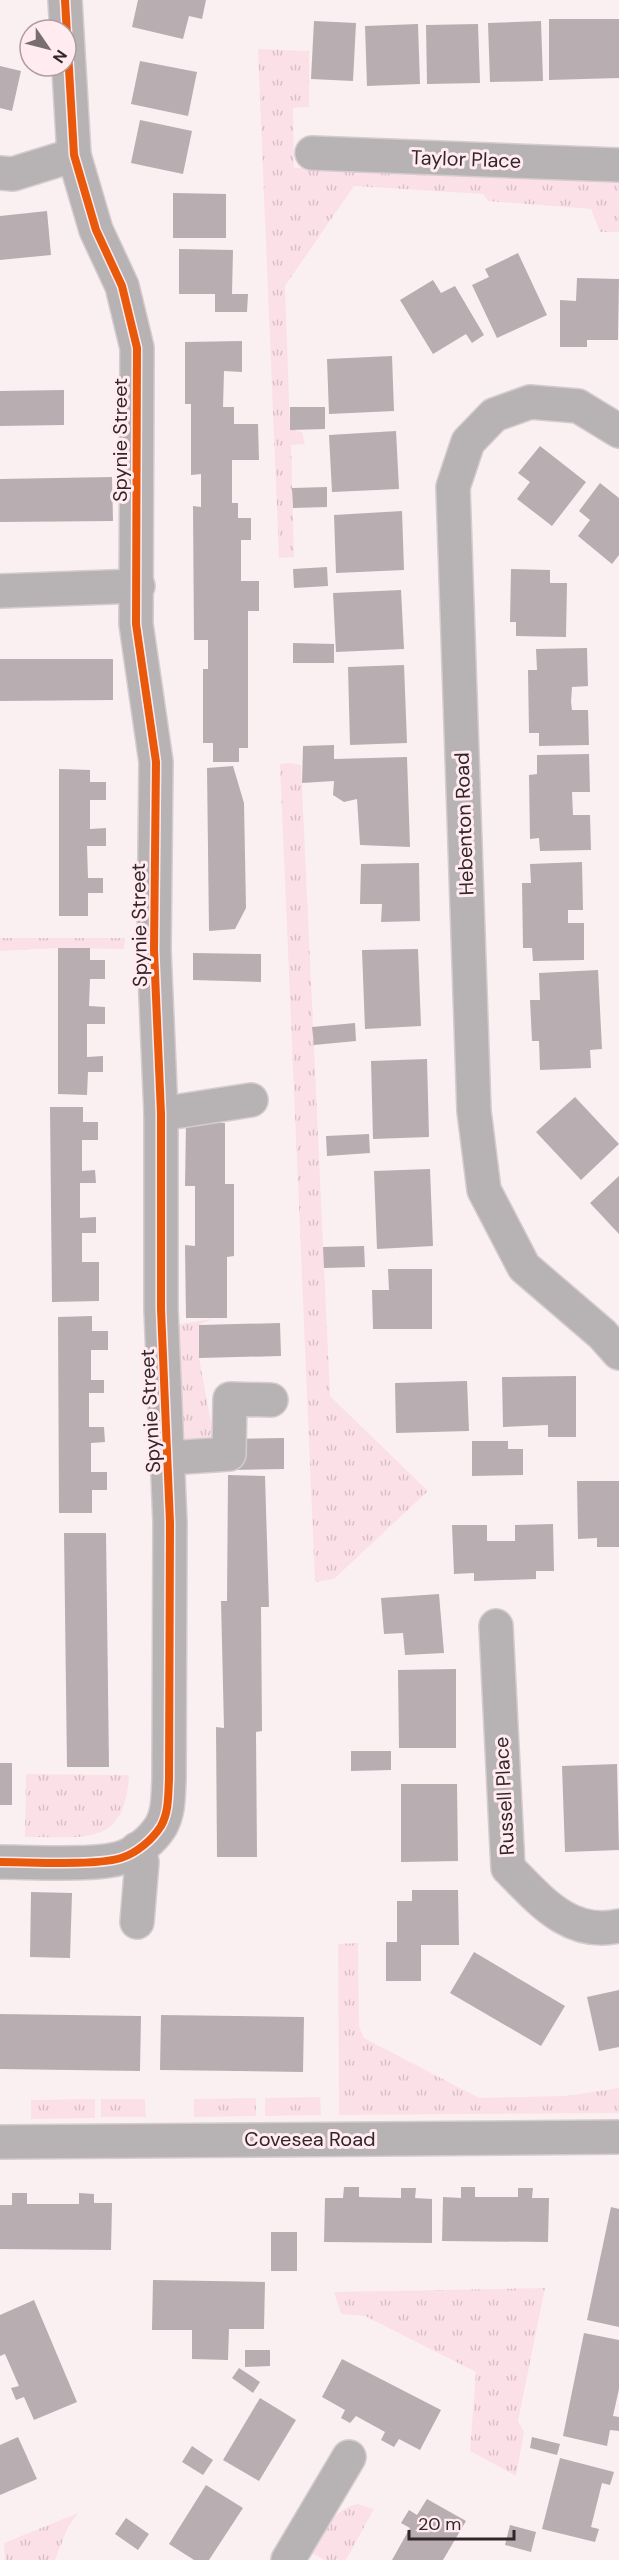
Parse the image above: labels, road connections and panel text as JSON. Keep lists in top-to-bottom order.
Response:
{
  "streets": {
    "street": [
      "Taylor Place",
      "Spynie Street",
      "Hebenton Road",
      "Russell Place",
      "Covesea Road"
    ]
  },
  "scale_bar": "20 m",
  "north": "bottom right"
}
